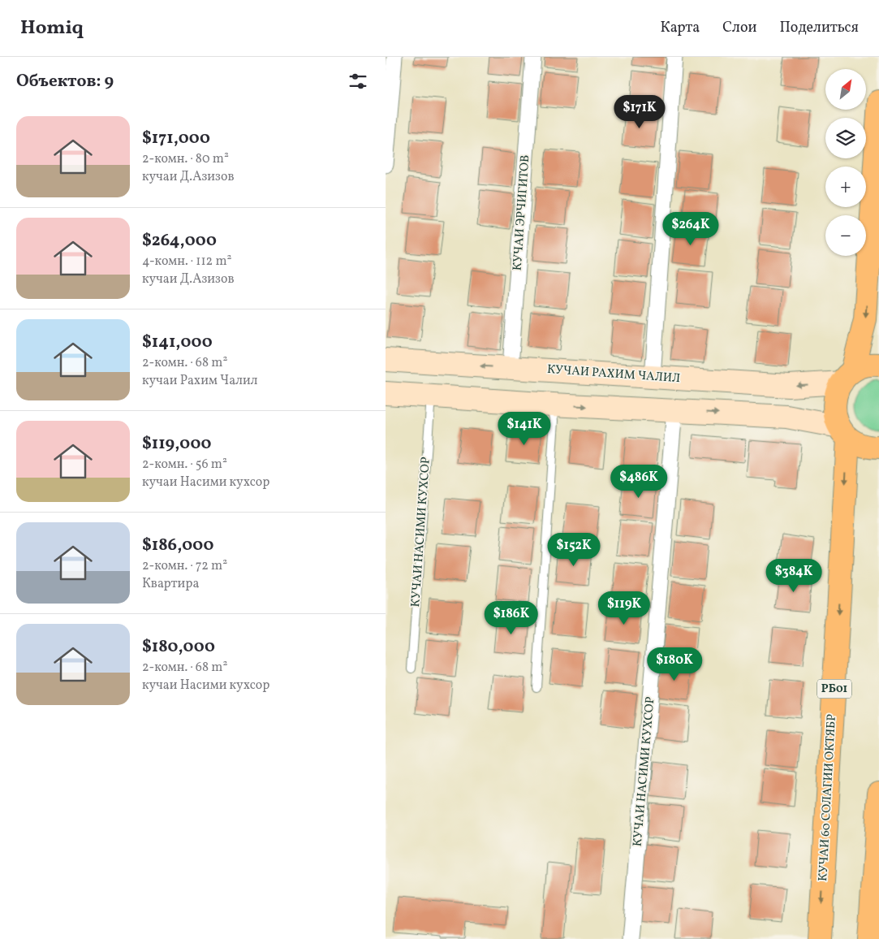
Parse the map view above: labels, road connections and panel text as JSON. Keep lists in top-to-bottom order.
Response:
{
  "streets": {
    "highway": ["РБ01", "КУЧАИ 60 СОЛАГИИ ОКТЯБР"],
    "main road": ["КУЧАИ РАХИМ ЧАЛИЛ"],
    "street": ["КУЧАИ ЭРЧИГИТОВ", "КУЧАИ НАСИМИ КУХСОР"]
  },
  "crossings": [
    ["КУЧАИ ЭРЧИГИТОВ", "КУЧАИ РАХИМ ЧАЛИЛ"],
    ["КУЧАИ РАХИМ ЧАЛИЛ", "РБ01"],
    ["РБ01", "КУЧАИ 60 СОЛАГИИ ОКТЯБР"]
  ],
  "one_way": ["КУЧАИ 60 СОЛАГИИ ОКТЯБР"],
  "north": "top right",
  "page": {
    "header": "Homiq",
    "nav": ["Карта", "Слои", "Поделиться"],
    "heading": "Объектов: 9",
    "map_buttons": ["+", "−"],
    "price": [
      "$171K",
      "$264K",
      "$141K",
      "$486K",
      "$152K",
      "$384K",
      "$119K",
      "$186K",
      "$180K"
    ],
    "list": [
      {
        "name": "$171,000",
        "note": "2-комн. · 80 m² · кучаи Д.Азизов"
      },
      {
        "name": "$264,000",
        "note": "4-комн. · 112 m² · кучаи Д.Азизов"
      },
      {
        "name": "$141,000",
        "note": "2-комн. · 68 m² · кучаи Рахим Чалил"
      },
      {
        "name": "$119,000",
        "note": "2-комн. · 56 m² · кучаи Насими кухсор"
      },
      {
        "name": "$186,000",
        "note": "2-комн. · 72 m² · Квартира"
      },
      {
        "name": "$180,000",
        "note": "2-комн. · 68 m² · кучаи Насими кухсор"
      }
    ]
  }
}
